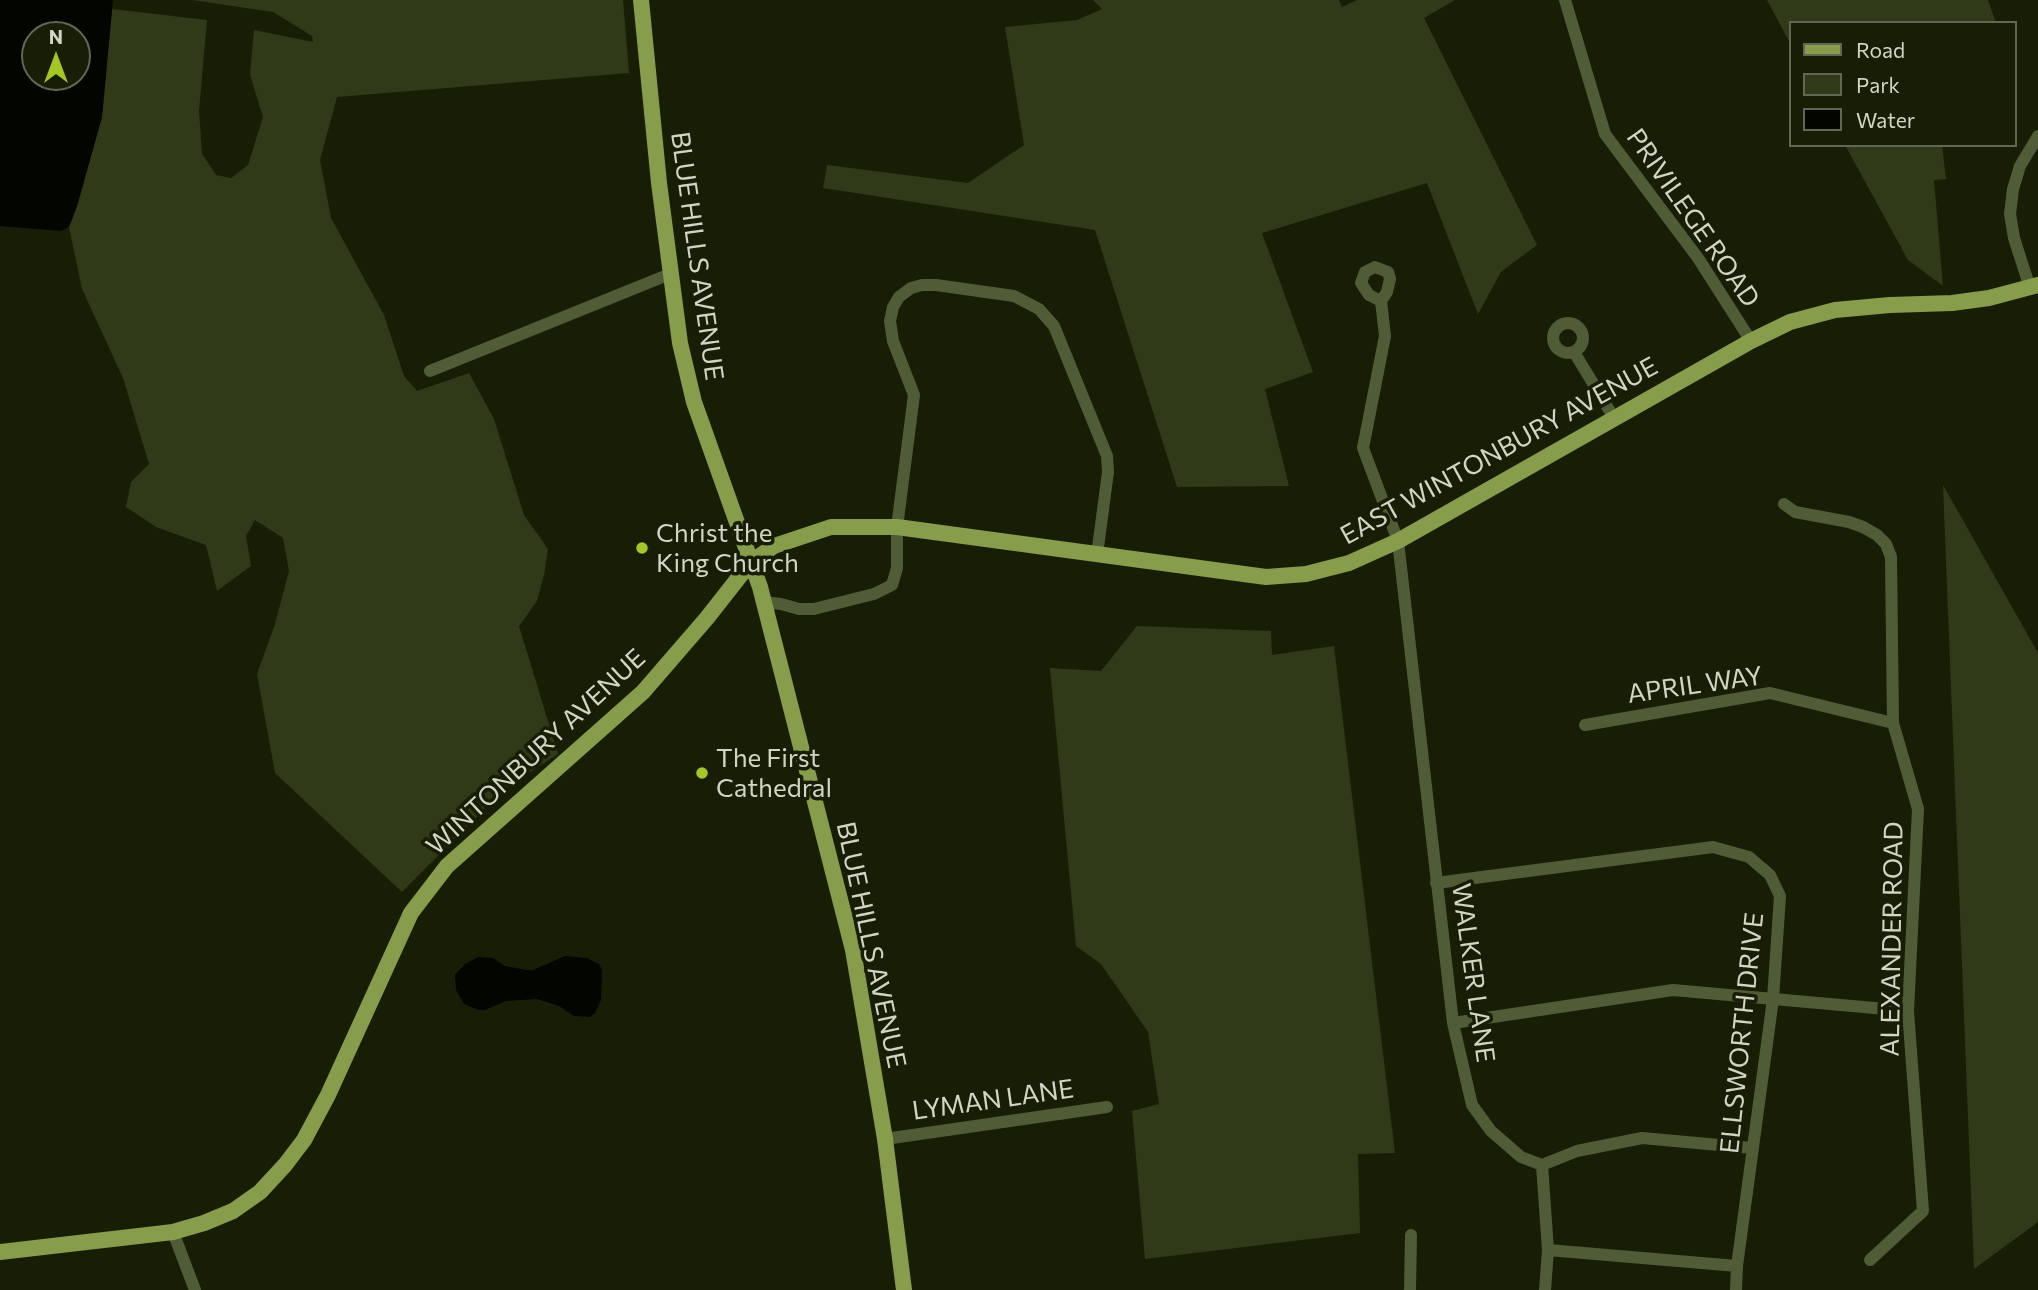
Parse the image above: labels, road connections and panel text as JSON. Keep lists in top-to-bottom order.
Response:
{
  "streets": {
    "main road": ["BLUE HILLS AVENUE", "EAST WINTONBURY AVENUE", "WINTONBURY AVENUE"],
    "street": [
      "PRIVILEGE ROAD",
      "APRIL WAY",
      "ALEXANDER ROAD",
      "WALKER LANE",
      "ELLSWORTH DRIVE",
      "LYMAN LANE"
    ]
  },
  "crossings": [
    ["PRIVILEGE ROAD", "EAST WINTONBURY AVENUE"],
    ["BLUE HILLS AVENUE", "EAST WINTONBURY AVENUE"],
    ["BLUE HILLS AVENUE", "WINTONBURY AVENUE"],
    ["BLUE HILLS AVENUE", "LYMAN LANE"],
    ["EAST WINTONBURY AVENUE", "WINTONBURY AVENUE"],
    ["EAST WINTONBURY AVENUE", "WALKER LANE"],
    ["APRIL WAY", "ALEXANDER ROAD"],
    ["WALKER LANE", "ELLSWORTH DRIVE"]
  ],
  "places": ["Christ the King Church", "The First Cathedral"],
  "legend": ["Road", "Park", "Water"],
  "north": "top"
}
